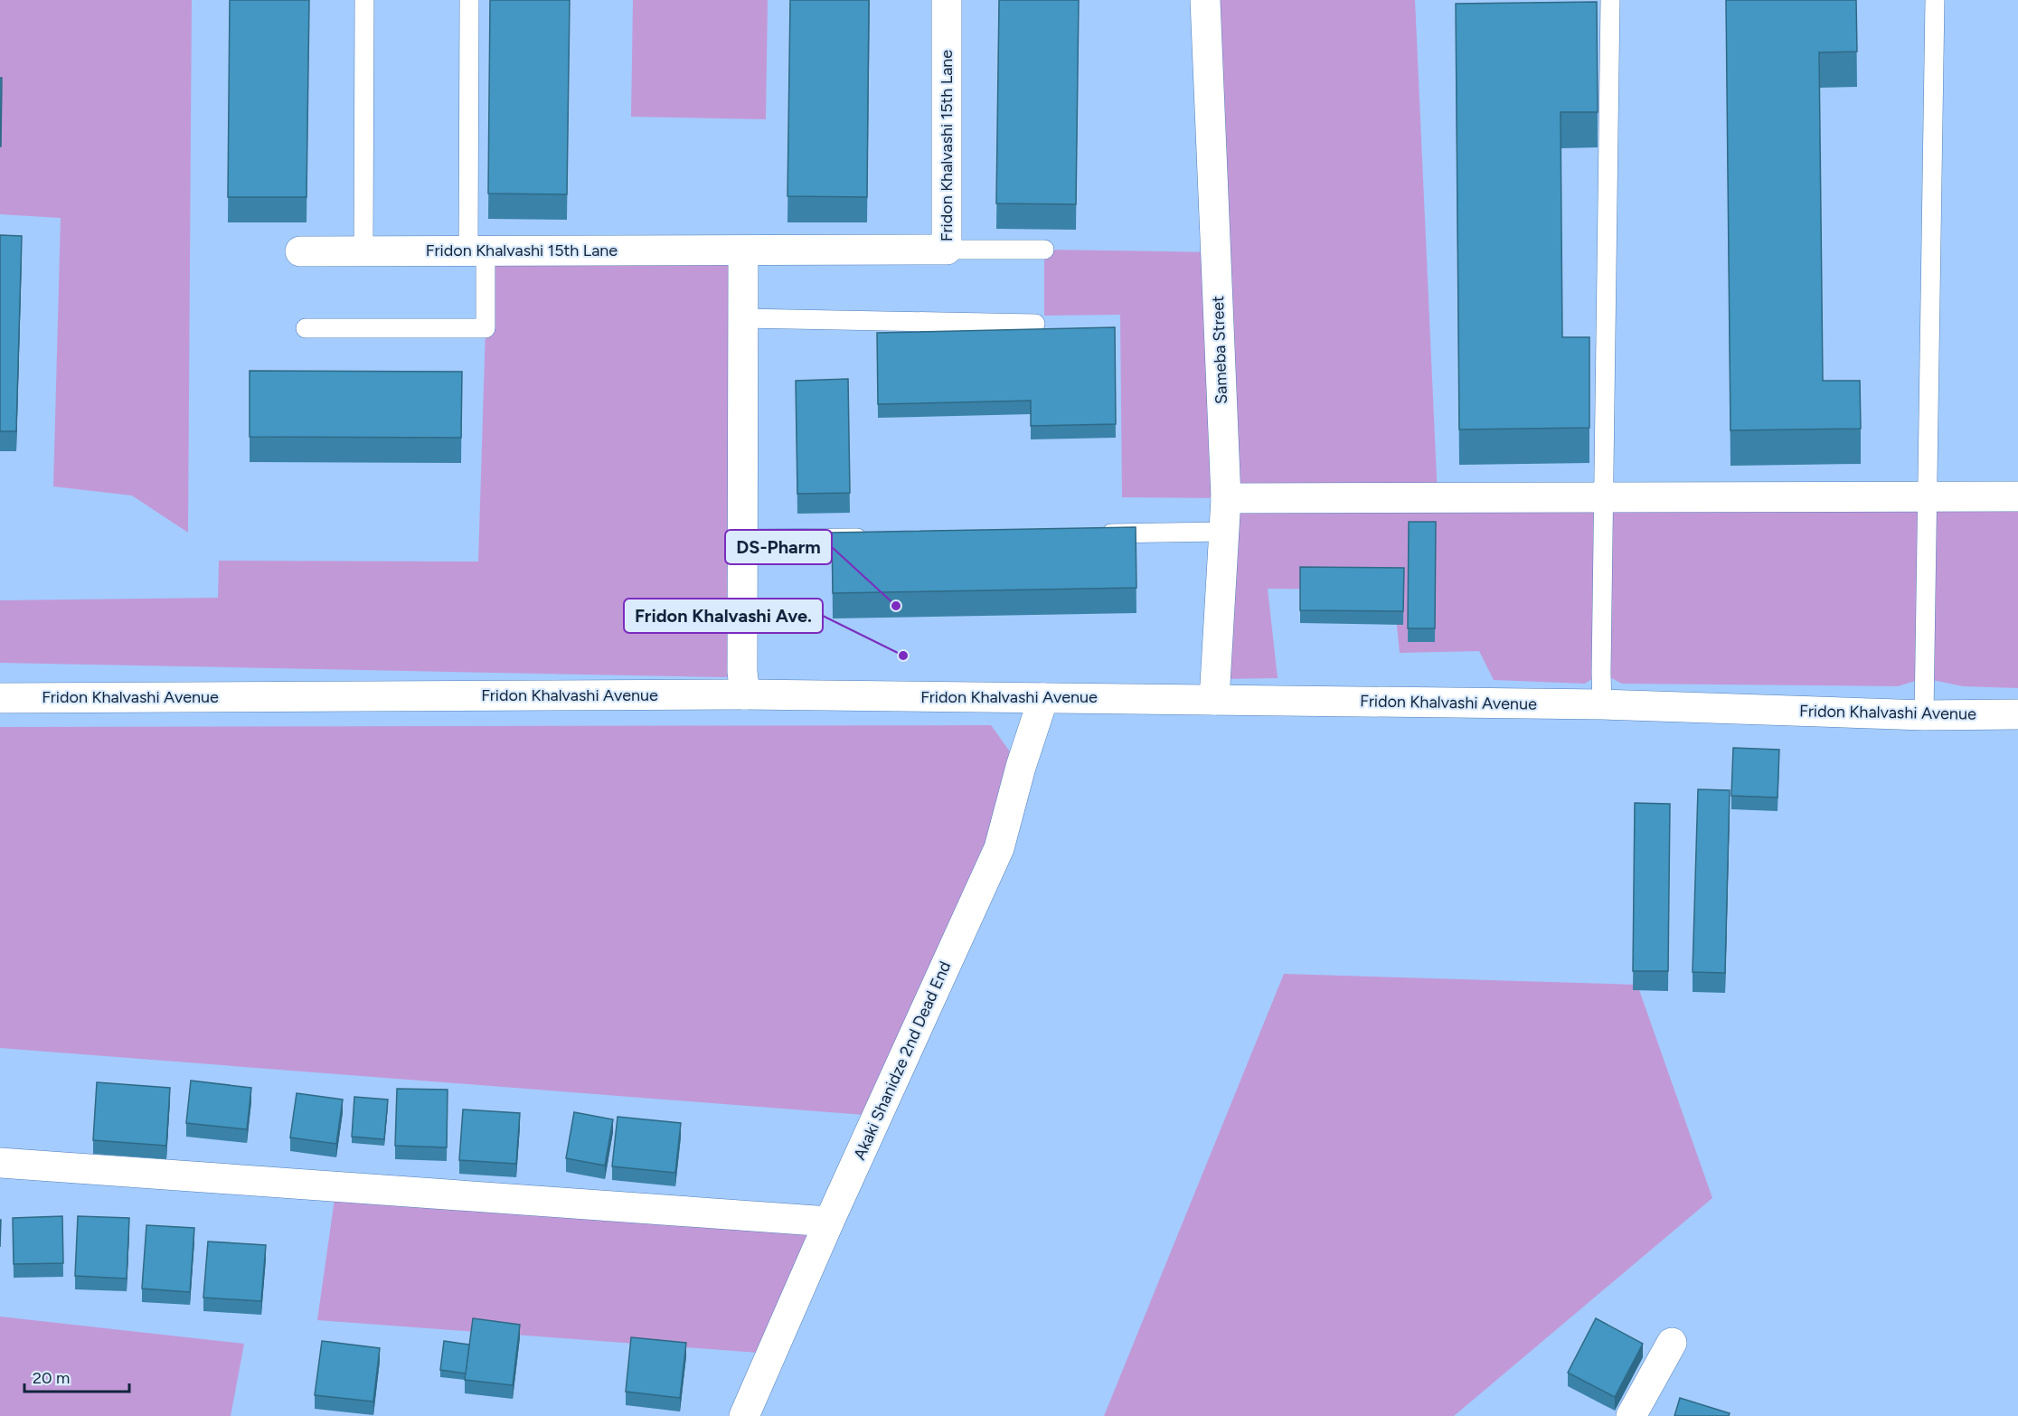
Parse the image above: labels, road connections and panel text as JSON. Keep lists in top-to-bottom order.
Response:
{
  "streets": {
    "street": [
      "Fridon Khalvashi 15th Lane",
      "Sameba Street",
      "Fridon Khalvashi Avenue",
      "Akaki Shanidze 2nd Dead End"
    ]
  },
  "crossings": [
    ["Sameba Street", "Fridon Khalvashi Avenue"],
    ["Fridon Khalvashi Avenue", "Akaki Shanidze 2nd Dead End"]
  ],
  "places": ["DS-Pharm", "Fridon Khalvashi Ave."],
  "scale_bar": "20 m"
}
